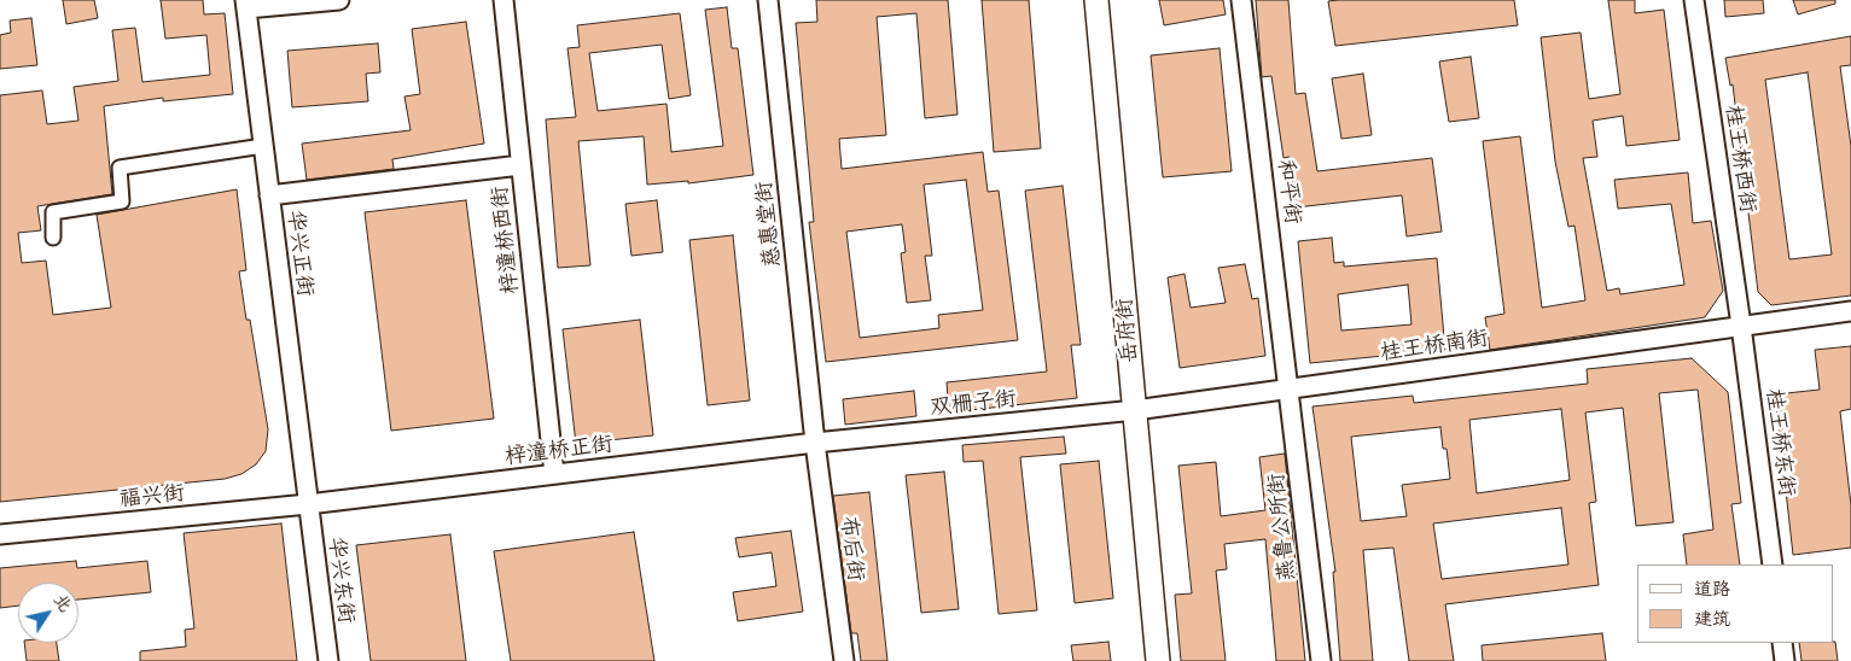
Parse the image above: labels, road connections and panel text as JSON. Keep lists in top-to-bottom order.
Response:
{
  "streets": {
    "street": [
      "桂王桥西街",
      "和平街",
      "慈惠堂街",
      "梓潼桥西街",
      "华兴正街",
      "岳府街",
      "桂王桥南街",
      "双栅子街",
      "桂王桥东街",
      "梓潼桥正街",
      "福兴街",
      "燕鲁公所街",
      "布后街",
      "华兴东街"
    ]
  },
  "crossings": [
    ["桂王桥西街", "桂王桥南街"],
    ["桂王桥西街", "桂王桥东街"],
    ["和平街", "桂王桥南街"],
    ["和平街", "燕鲁公所街"],
    ["慈惠堂街", "双栅子街"],
    ["慈惠堂街", "梓潼桥正街"],
    ["慈惠堂街", "布后街"],
    ["梓潼桥西街", "梓潼桥正街"],
    ["华兴正街", "梓潼桥正街"],
    ["华兴正街", "福兴街"],
    ["华兴正街", "华兴东街"],
    ["岳府街", "桂王桥南街"],
    ["岳府街", "双栅子街"],
    ["桂王桥南街", "双栅子街"],
    ["桂王桥南街", "桂王桥东街"],
    ["桂王桥南街", "燕鲁公所街"],
    ["双栅子街", "梓潼桥正街"],
    ["双栅子街", "布后街"],
    ["梓潼桥正街", "福兴街"],
    ["梓潼桥正街", "布后街"],
    ["梓潼桥正街", "华兴东街"],
    ["福兴街", "华兴东街"]
  ],
  "legend": ["道路", "建筑"],
  "north": "top right"
}
